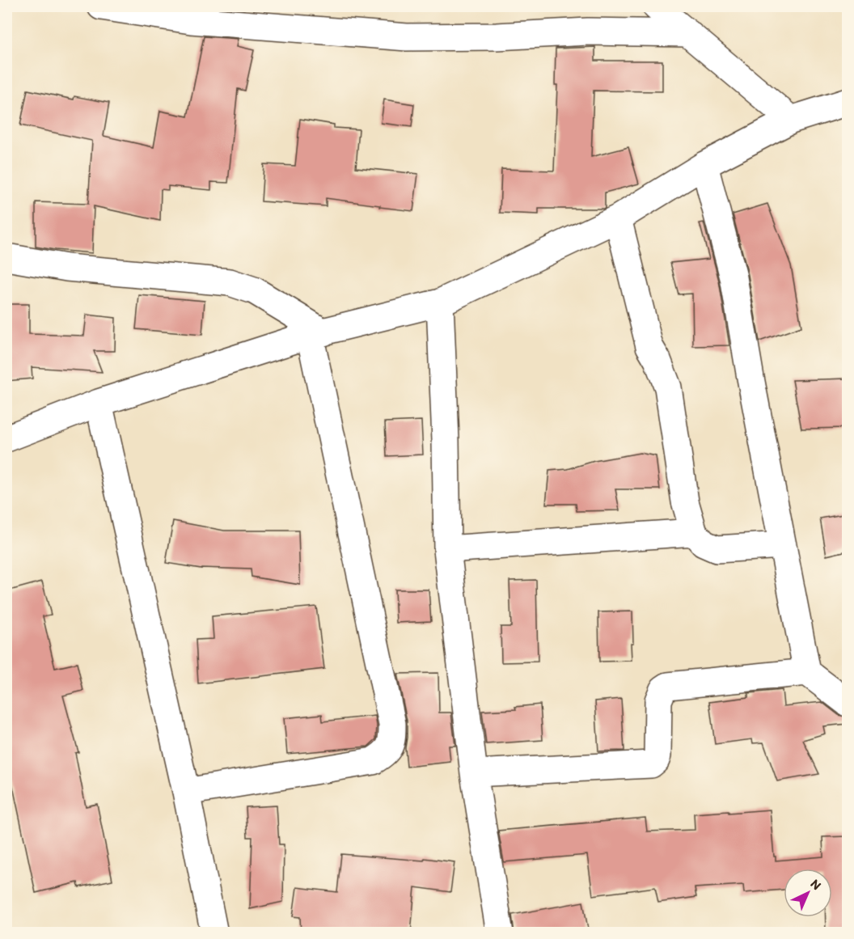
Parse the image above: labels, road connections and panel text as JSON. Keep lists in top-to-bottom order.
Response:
{
  "north": "top right"
}
